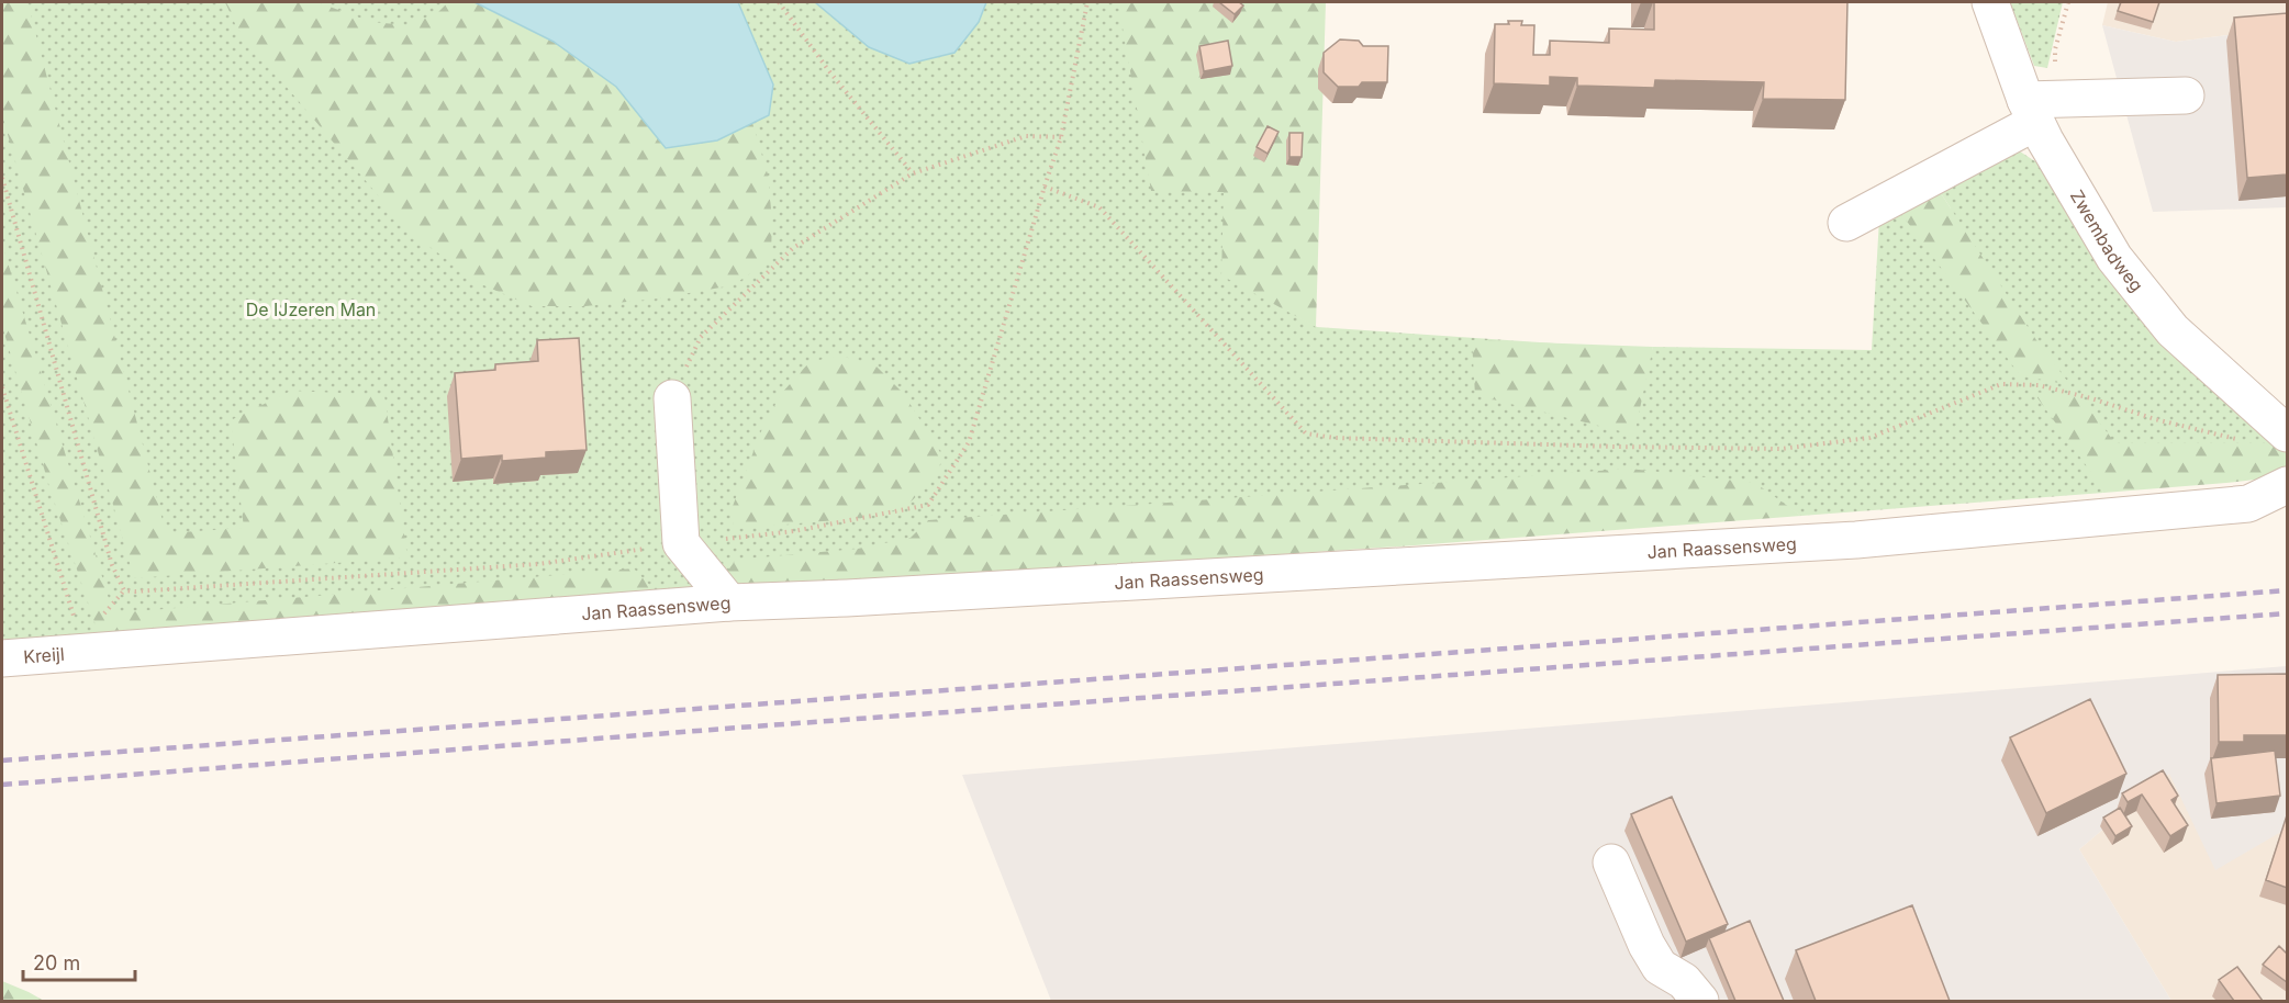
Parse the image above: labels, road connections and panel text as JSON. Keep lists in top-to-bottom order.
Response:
{
  "streets": {
    "street": ["Zwembadweg", "Jan Raassensweg", "Kreijl"]
  },
  "crossings": [
    ["Jan Raassensweg", "Kreijl"]
  ],
  "parks": ["De IJzeren Man"],
  "scale_bar": "20 m"
}
